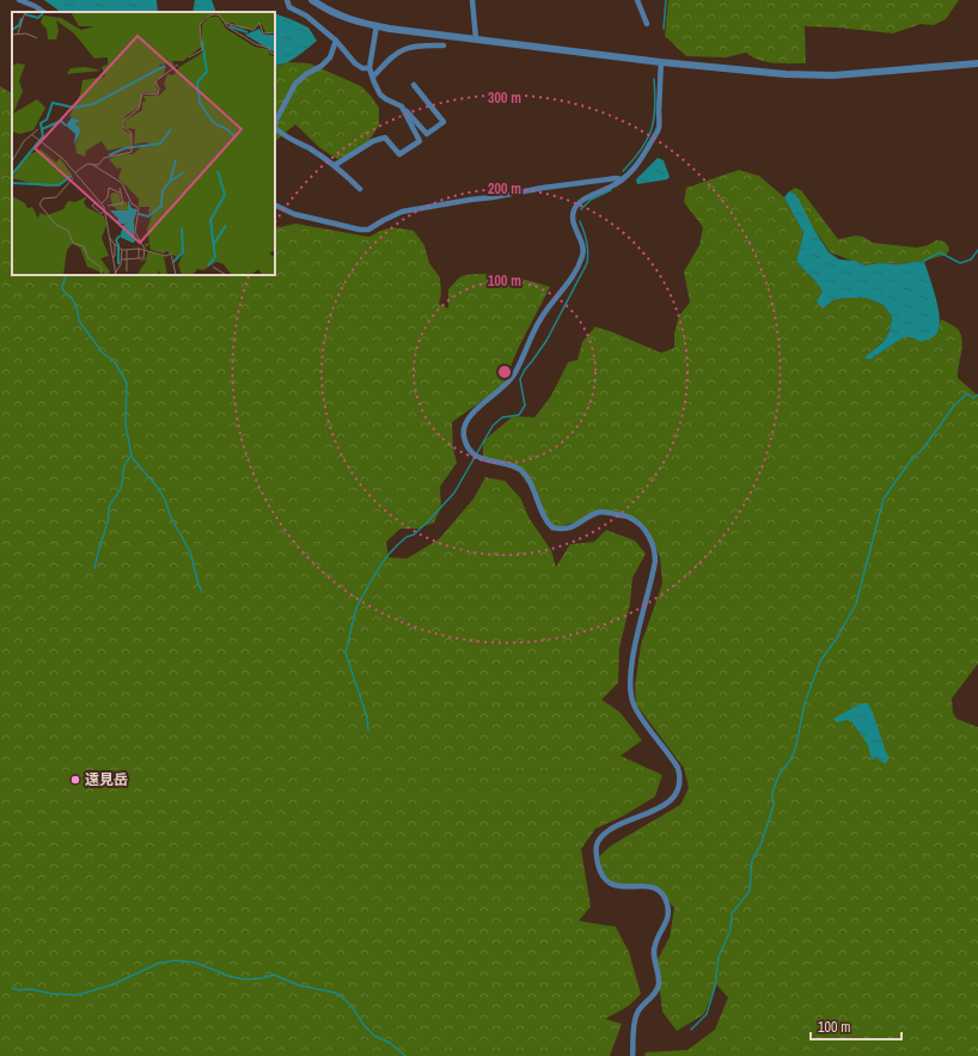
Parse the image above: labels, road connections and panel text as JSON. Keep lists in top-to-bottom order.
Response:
{
  "places": ["遠見岳"],
  "scale_bar": "100 m",
  "rings": ["300 m", "200 m", "100 m"]
}
